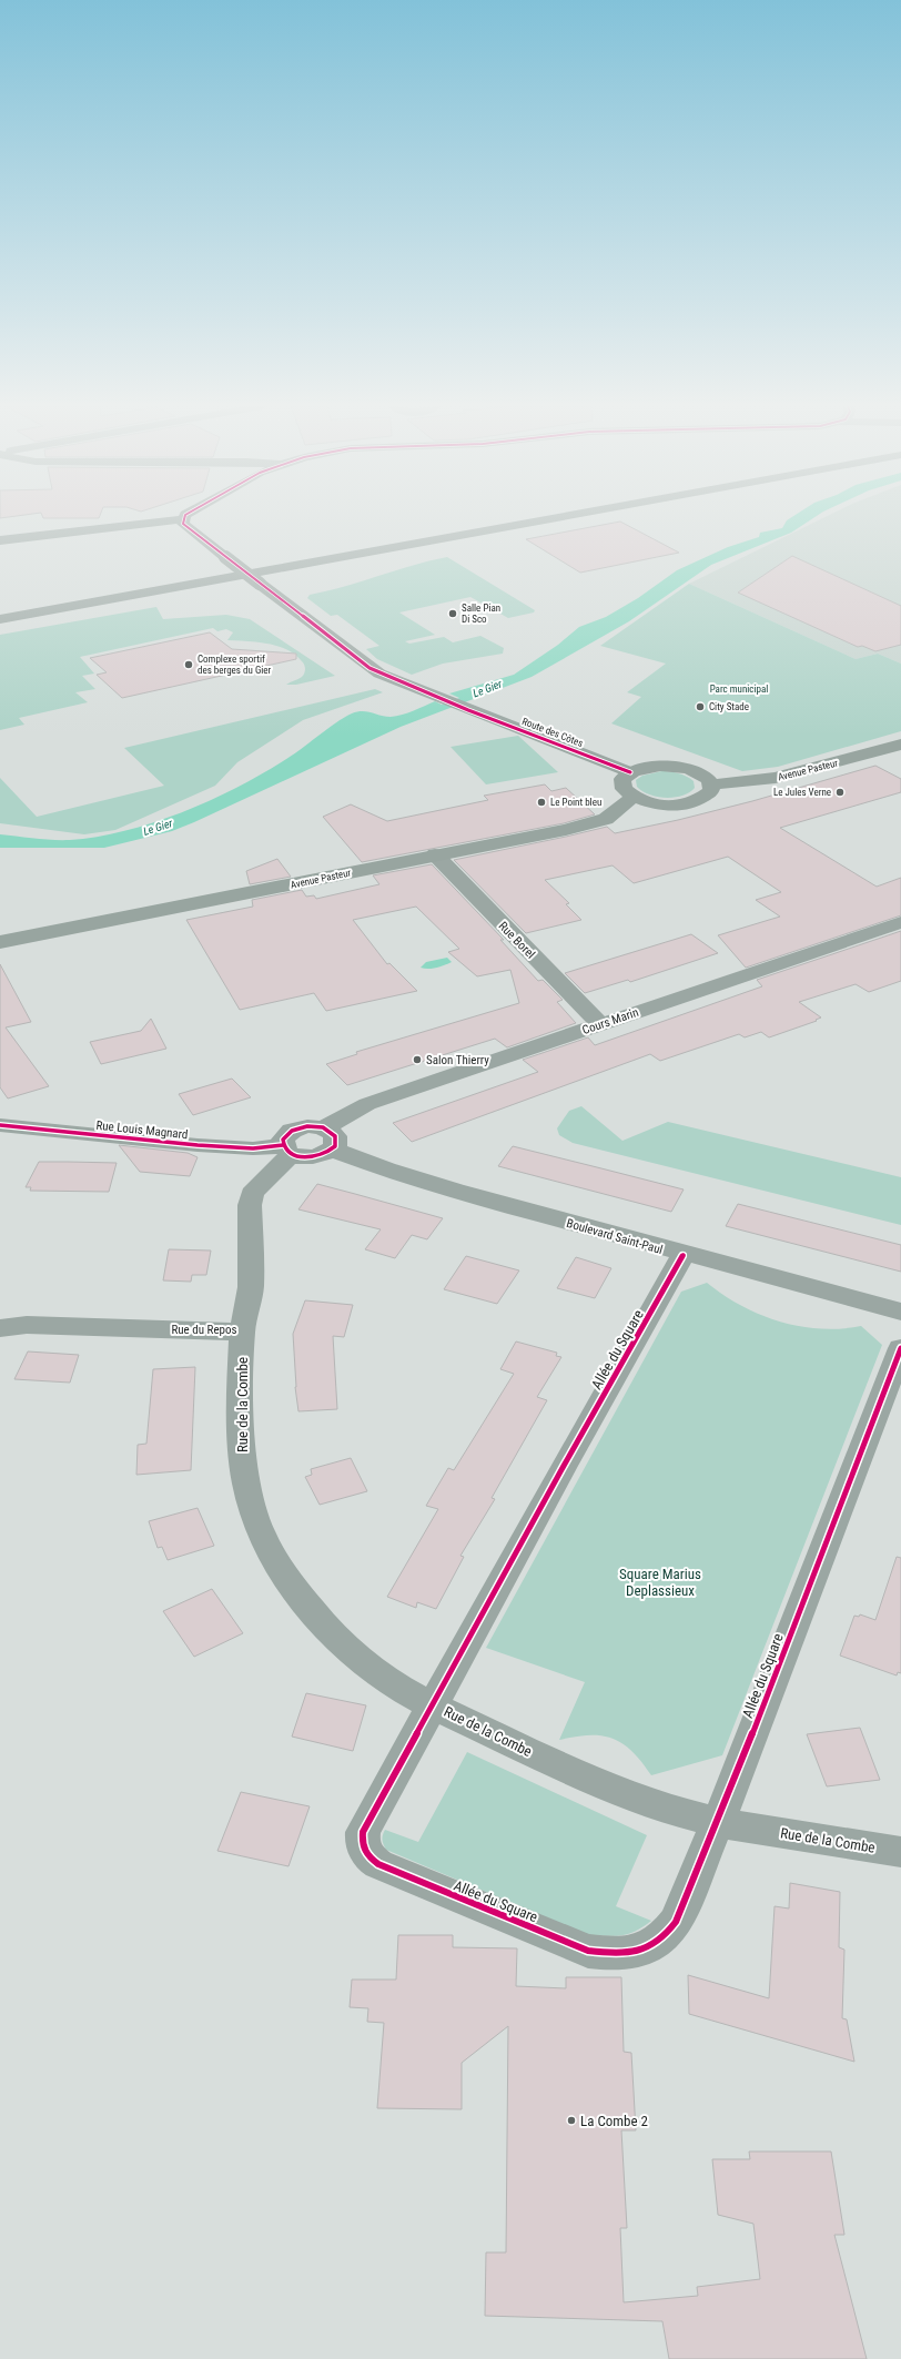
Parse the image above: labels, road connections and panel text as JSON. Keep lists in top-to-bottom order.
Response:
{
  "streets": {
    "main road": ["Avenue Pasteur"],
    "street": [
      "Route des Côtes",
      "Rue Borel",
      "Cours Marin",
      "Rue Louis Magnard",
      "Boulevard Saint-Paul",
      "Rue du Repos",
      "Allée du Square",
      "Rue de la Combe"
    ]
  },
  "crossings": [
    ["Avenue Pasteur", "Rue Borel"],
    ["Rue Borel", "Cours Marin"],
    ["Cours Marin", "Rue Louis Magnard"],
    ["Cours Marin", "Boulevard Saint-Paul"],
    ["Cours Marin", "Rue du Repos"],
    ["Rue Louis Magnard", "Rue du Repos"],
    ["Boulevard Saint-Paul", "Rue du Repos"],
    ["Boulevard Saint-Paul", "Allée du Square"],
    ["Rue du Repos", "Rue de la Combe"],
    ["Allée du Square", "Rue de la Combe"]
  ],
  "water": ["Le Gier"],
  "parks": ["Parc municipal", "Square Marius Deplassieux"],
  "places": [
    "Salle Pian Di Sco",
    "Complexe sportif des berges du Gier",
    "City Stade",
    "Le Jules Verne",
    "Le Point bleu",
    "Salon Thierry",
    "La Combe 2"
  ]
}
